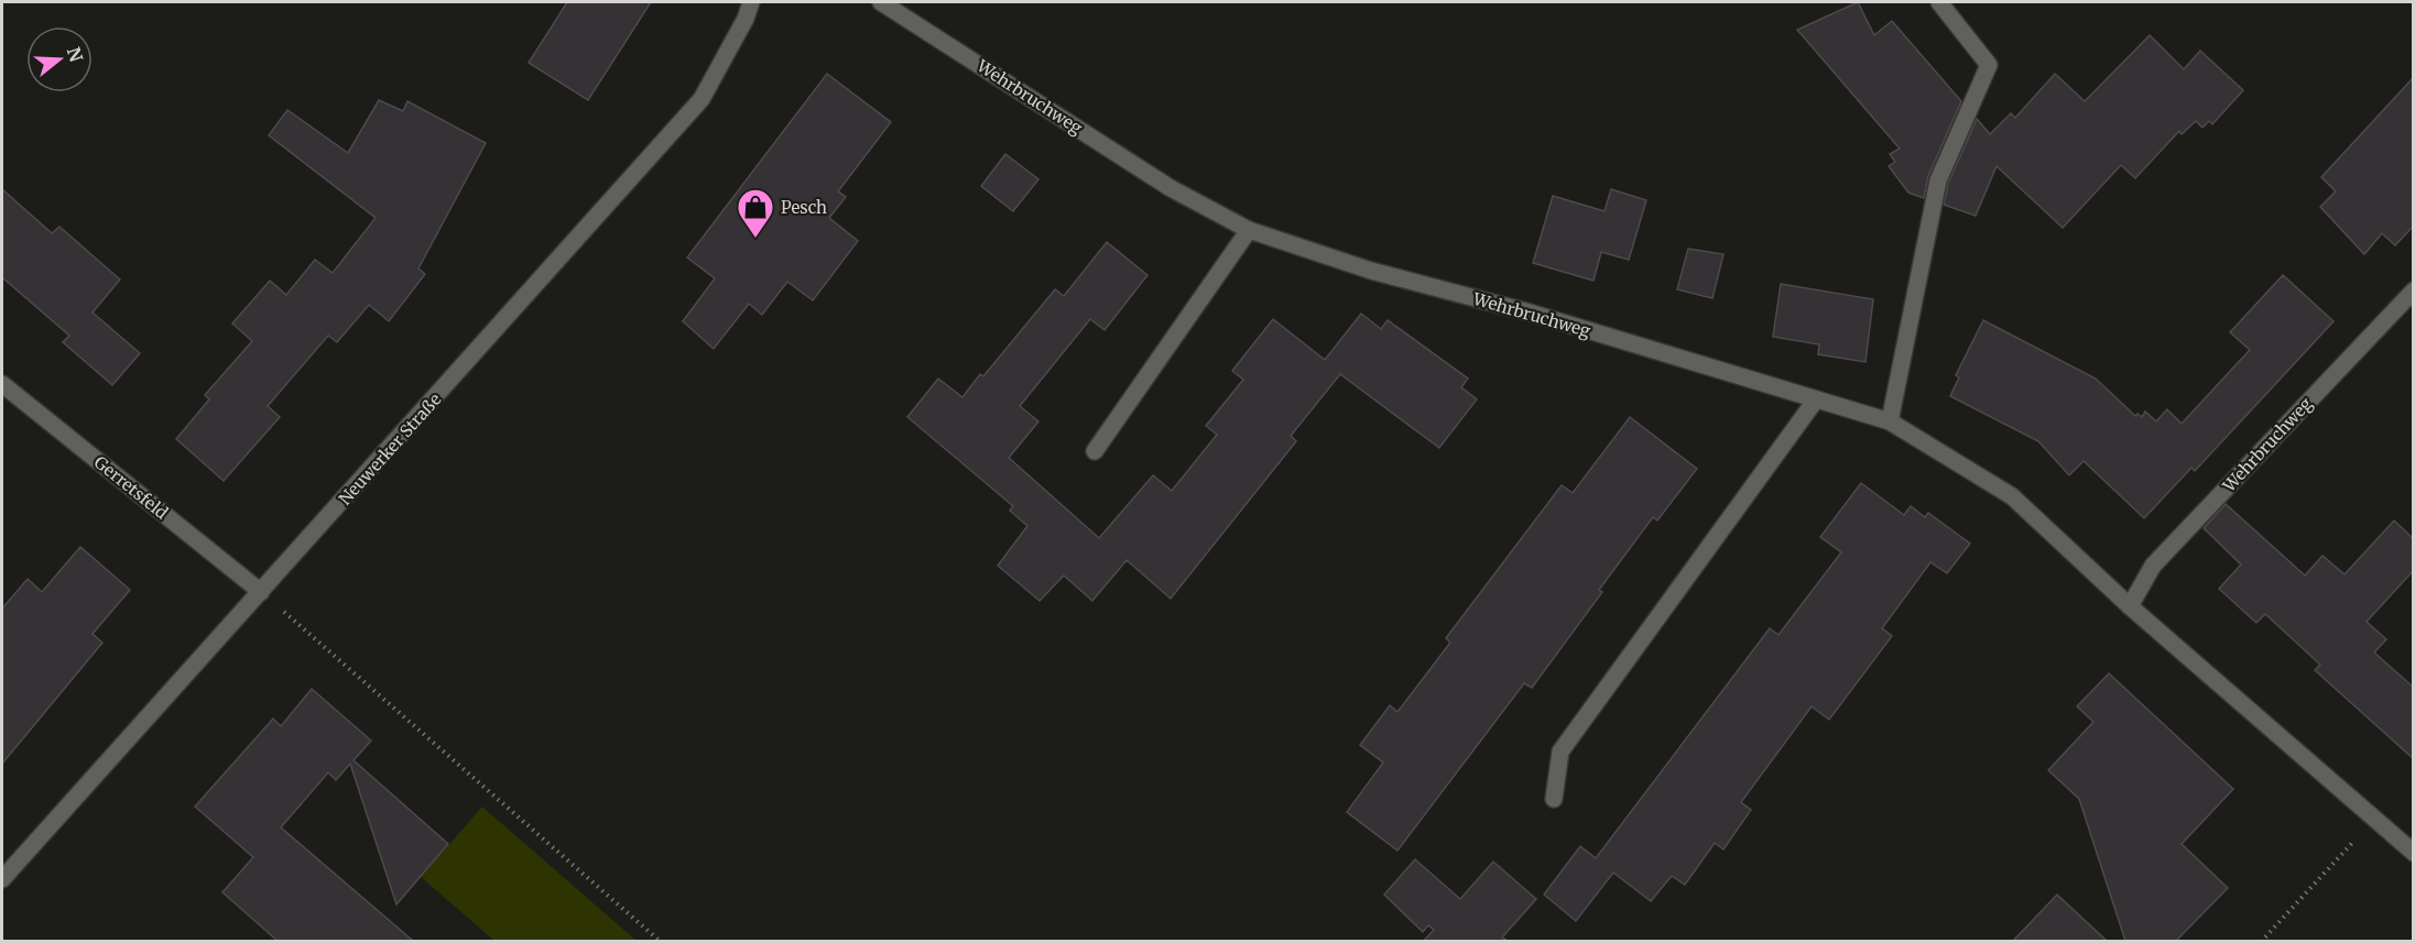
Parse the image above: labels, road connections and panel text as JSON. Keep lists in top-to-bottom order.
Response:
{
  "streets": {
    "street": ["Wehrbruchweg", "Neuwerker Straße", "Gerretsfeld"]
  },
  "crossings": [
    ["Neuwerker Straße", "Gerretsfeld"]
  ],
  "places": {
    "shop": ["Pesch"]
  },
  "north": "right"
}
